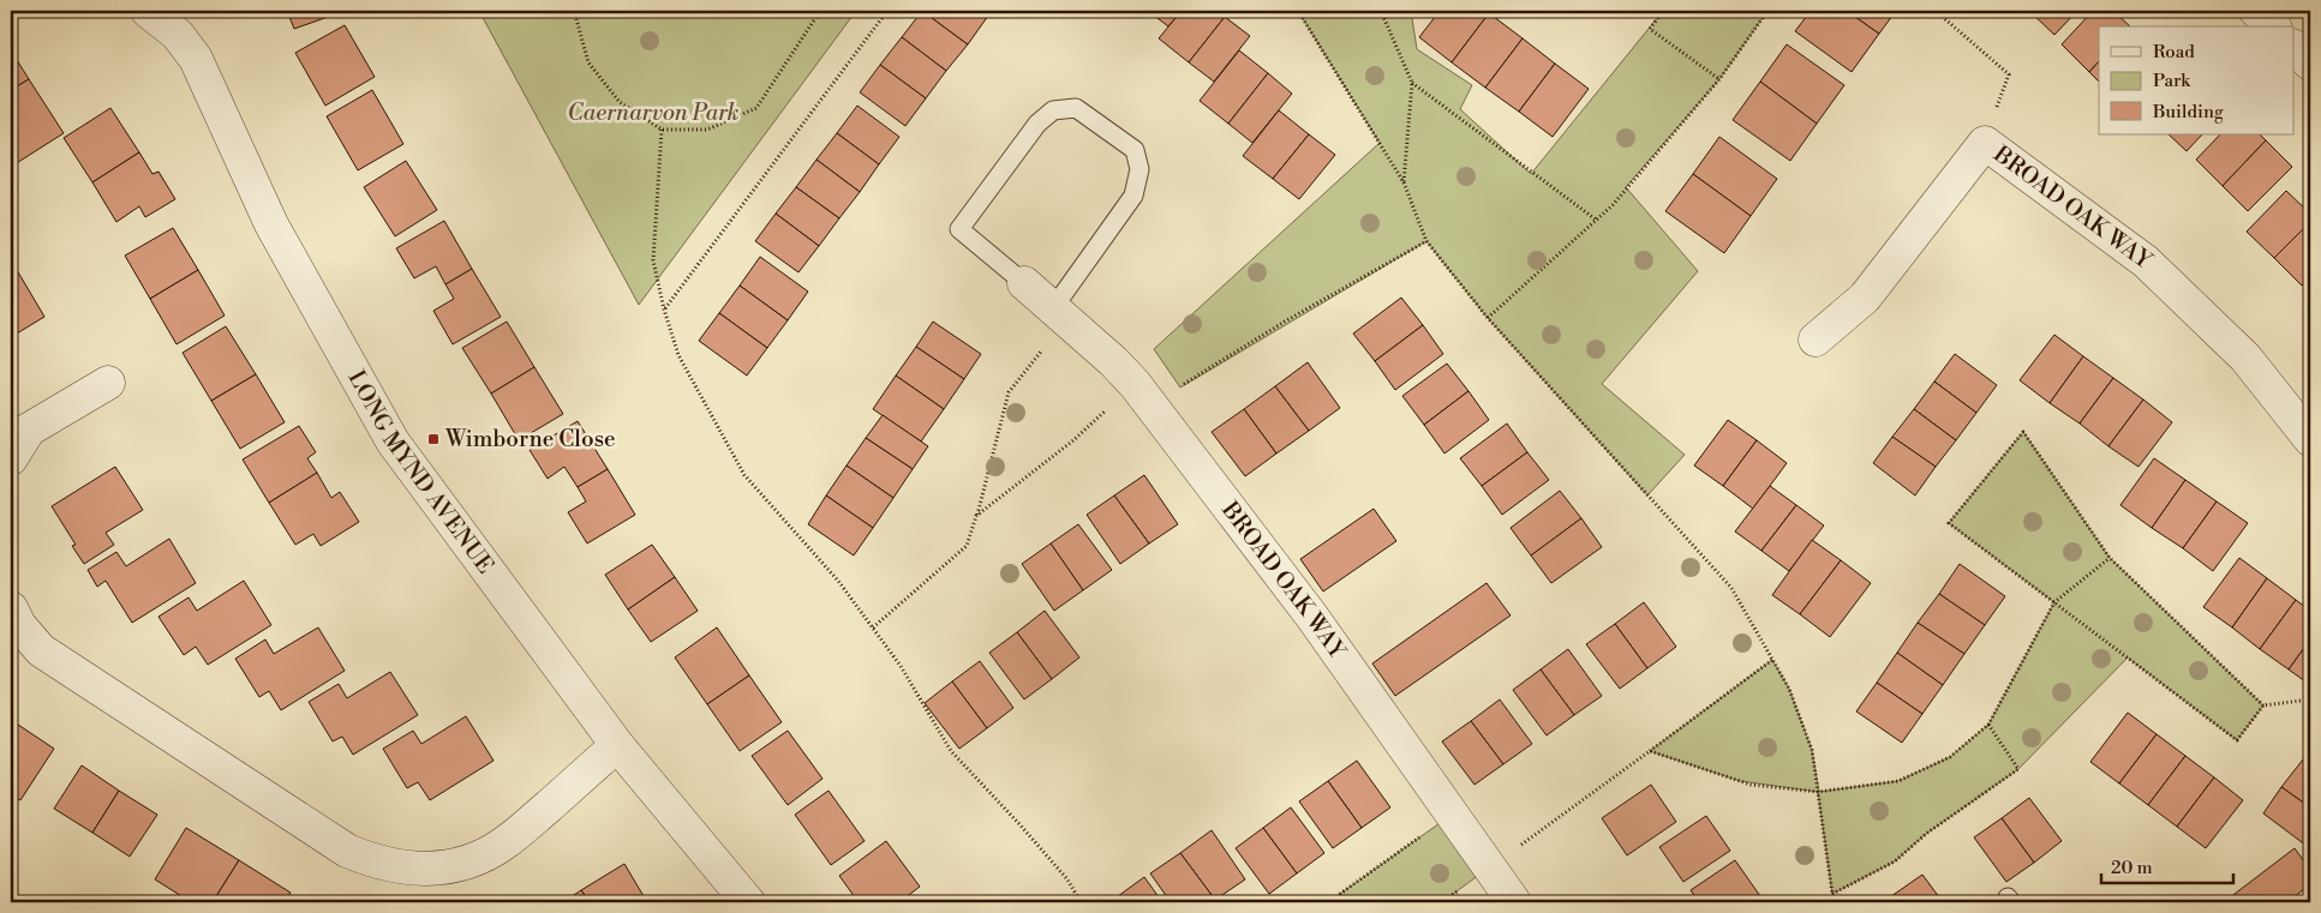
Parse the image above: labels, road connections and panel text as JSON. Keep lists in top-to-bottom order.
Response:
{
  "streets": {
    "street": ["BROAD OAK WAY", "LONG MYND AVENUE"]
  },
  "parks": ["Caernarvon Park"],
  "places": {
    "transit": ["Wimborne Close"]
  },
  "legend": ["Road", "Park", "Building"],
  "scale_bar": "20 m"
}
